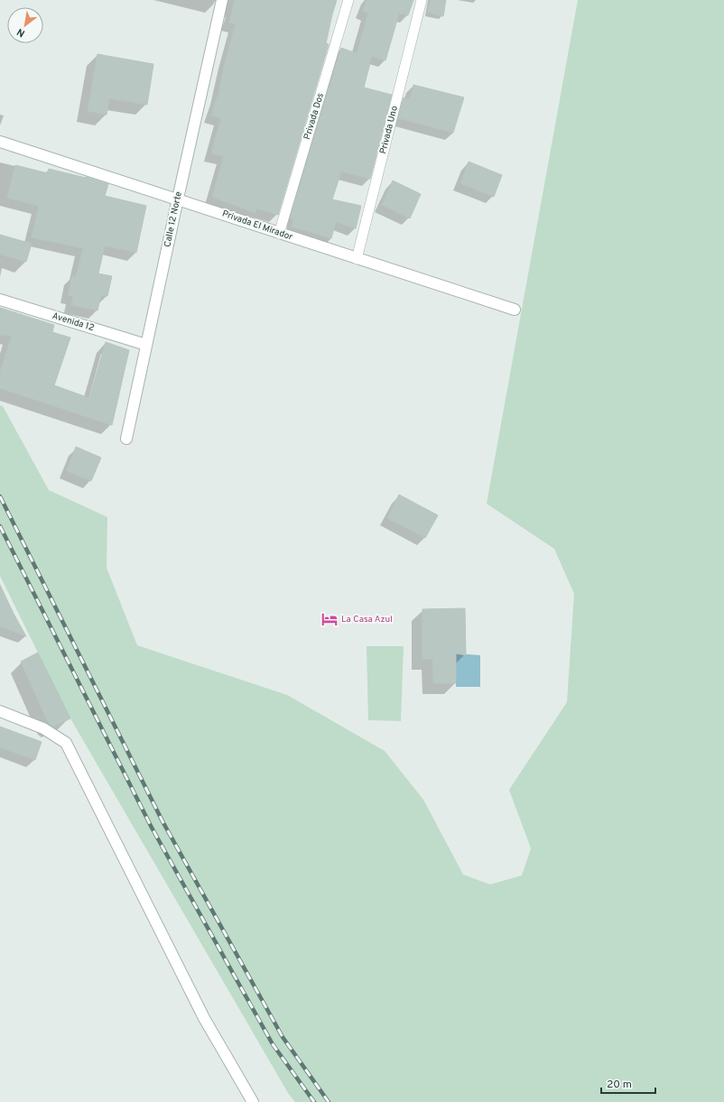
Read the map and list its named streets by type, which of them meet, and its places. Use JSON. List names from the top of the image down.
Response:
{
  "streets": {
    "street": ["Calle 12 Norte", "Privada El Mirador", "Avenida 12"],
    "lane": ["Privada Dos", "Privada Uno"]
  },
  "crossings": [
    ["Privada Dos", "Privada El Mirador"],
    ["Privada Uno", "Privada El Mirador"],
    ["Calle 12 Norte", "Privada El Mirador"],
    ["Calle 12 Norte", "Avenida 12"]
  ],
  "places": {
    "hotel": ["La Casa Azul"]
  },
  "scale_bar": "20 m",
  "north": "bottom left"
}
